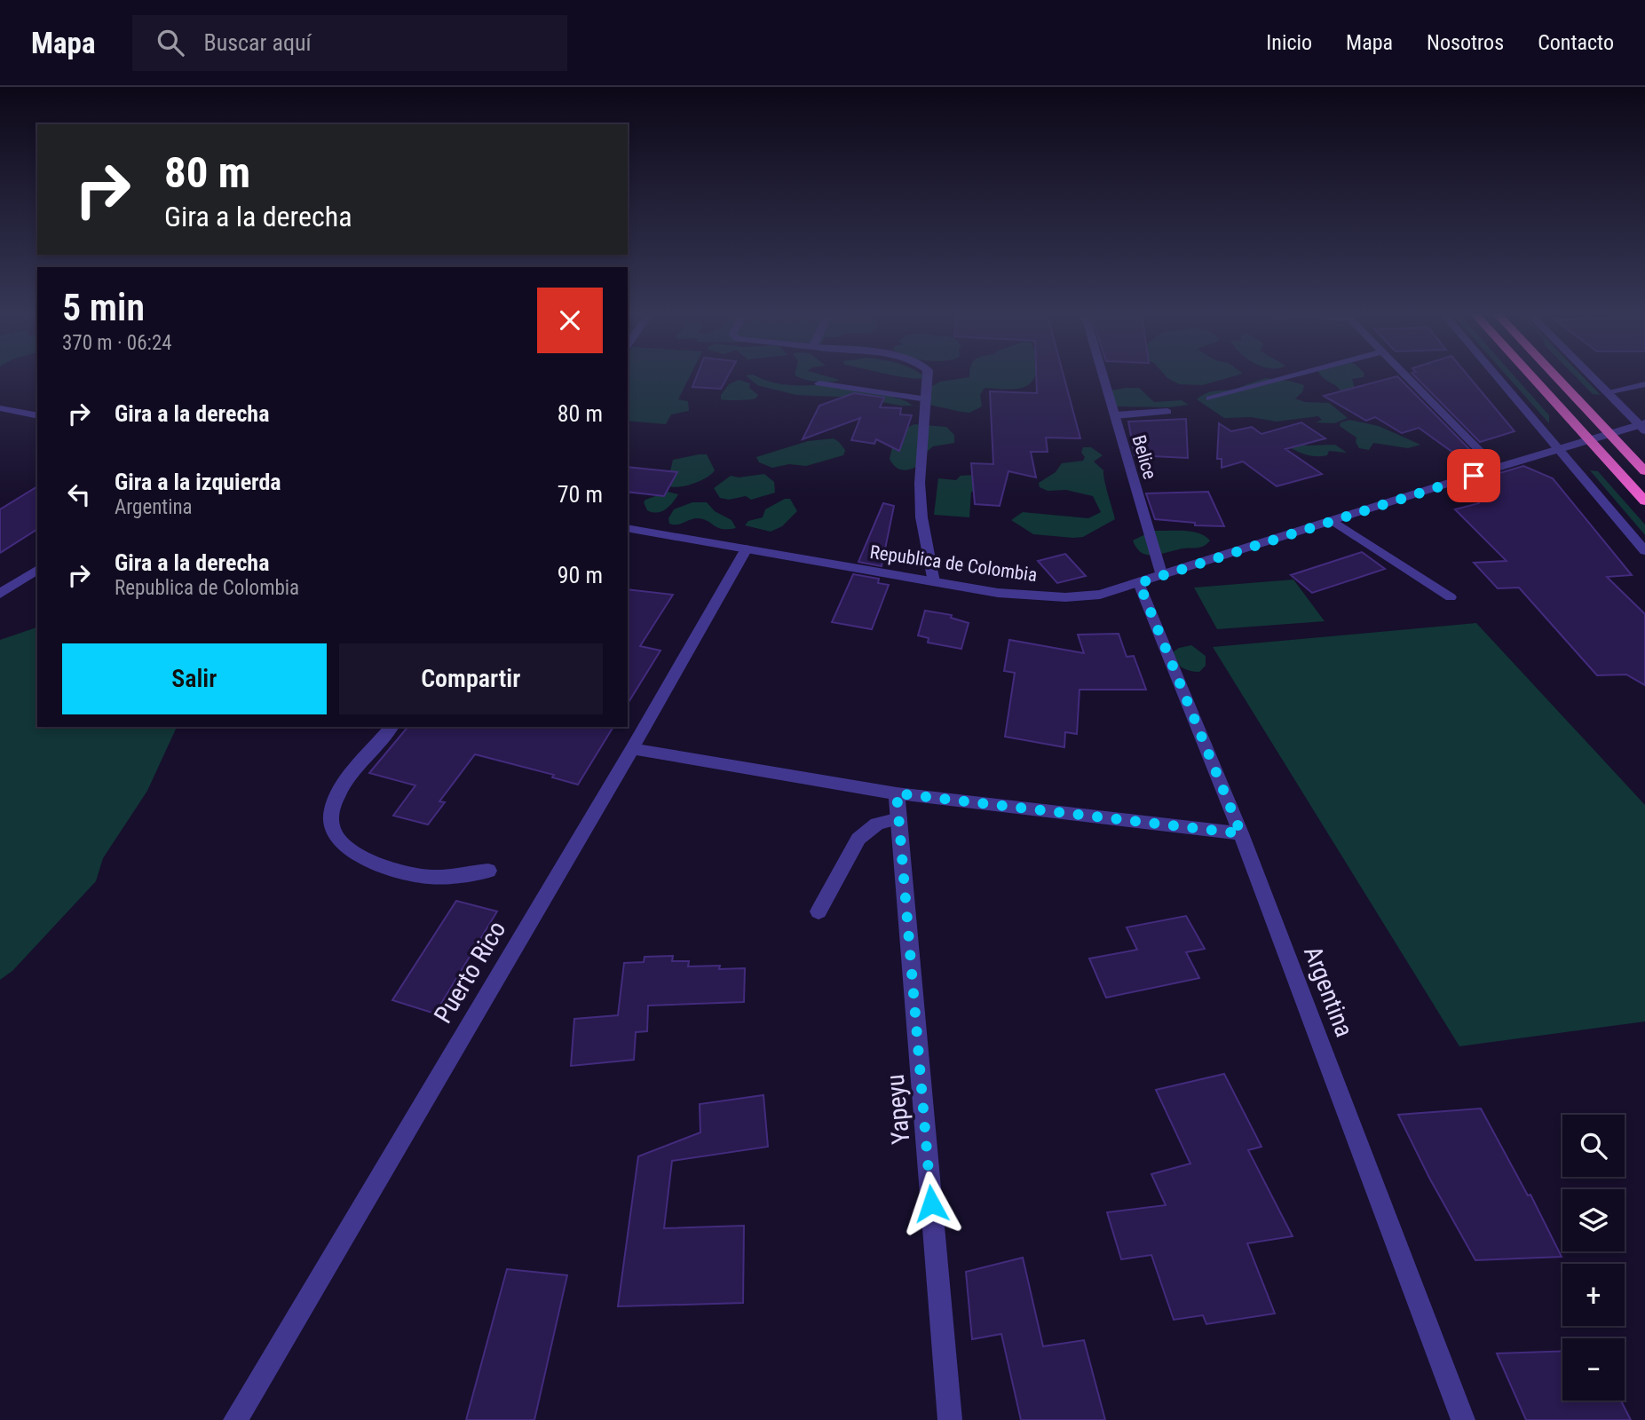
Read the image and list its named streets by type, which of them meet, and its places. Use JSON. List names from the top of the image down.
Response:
{
  "streets": {
    "street": [
      "Belice",
      "Republica de Colombia",
      "Puerto Rico",
      "Argentina",
      "Yapeyu"
    ]
  },
  "crossings": [
    ["Belice", "Republica de Colombia"],
    ["Republica de Colombia", "Puerto Rico"],
    ["Republica de Colombia", "Argentina"]
  ],
  "page": {
    "header": "Mapa",
    "search": "Buscar aquí",
    "nav": [
      "Inicio",
      "Mapa",
      "Nosotros",
      "Contacto"
    ],
    "turn": ["80 m", "Gira a la derecha"],
    "heading": ["5 min", "370 m · 06:24"],
    "list": [
      {
        "name": "Gira a la derecha",
        "value": "80 m"
      },
      {
        "name": "Gira a la izquierda",
        "note": "Argentina",
        "value": "70 m"
      },
      {
        "name": "Gira a la derecha",
        "note": "Republica de Colombia",
        "value": "90 m"
      }
    ],
    "buttons": ["Salir", "Compartir"],
    "map_buttons": ["+", "−"]
  }
}
